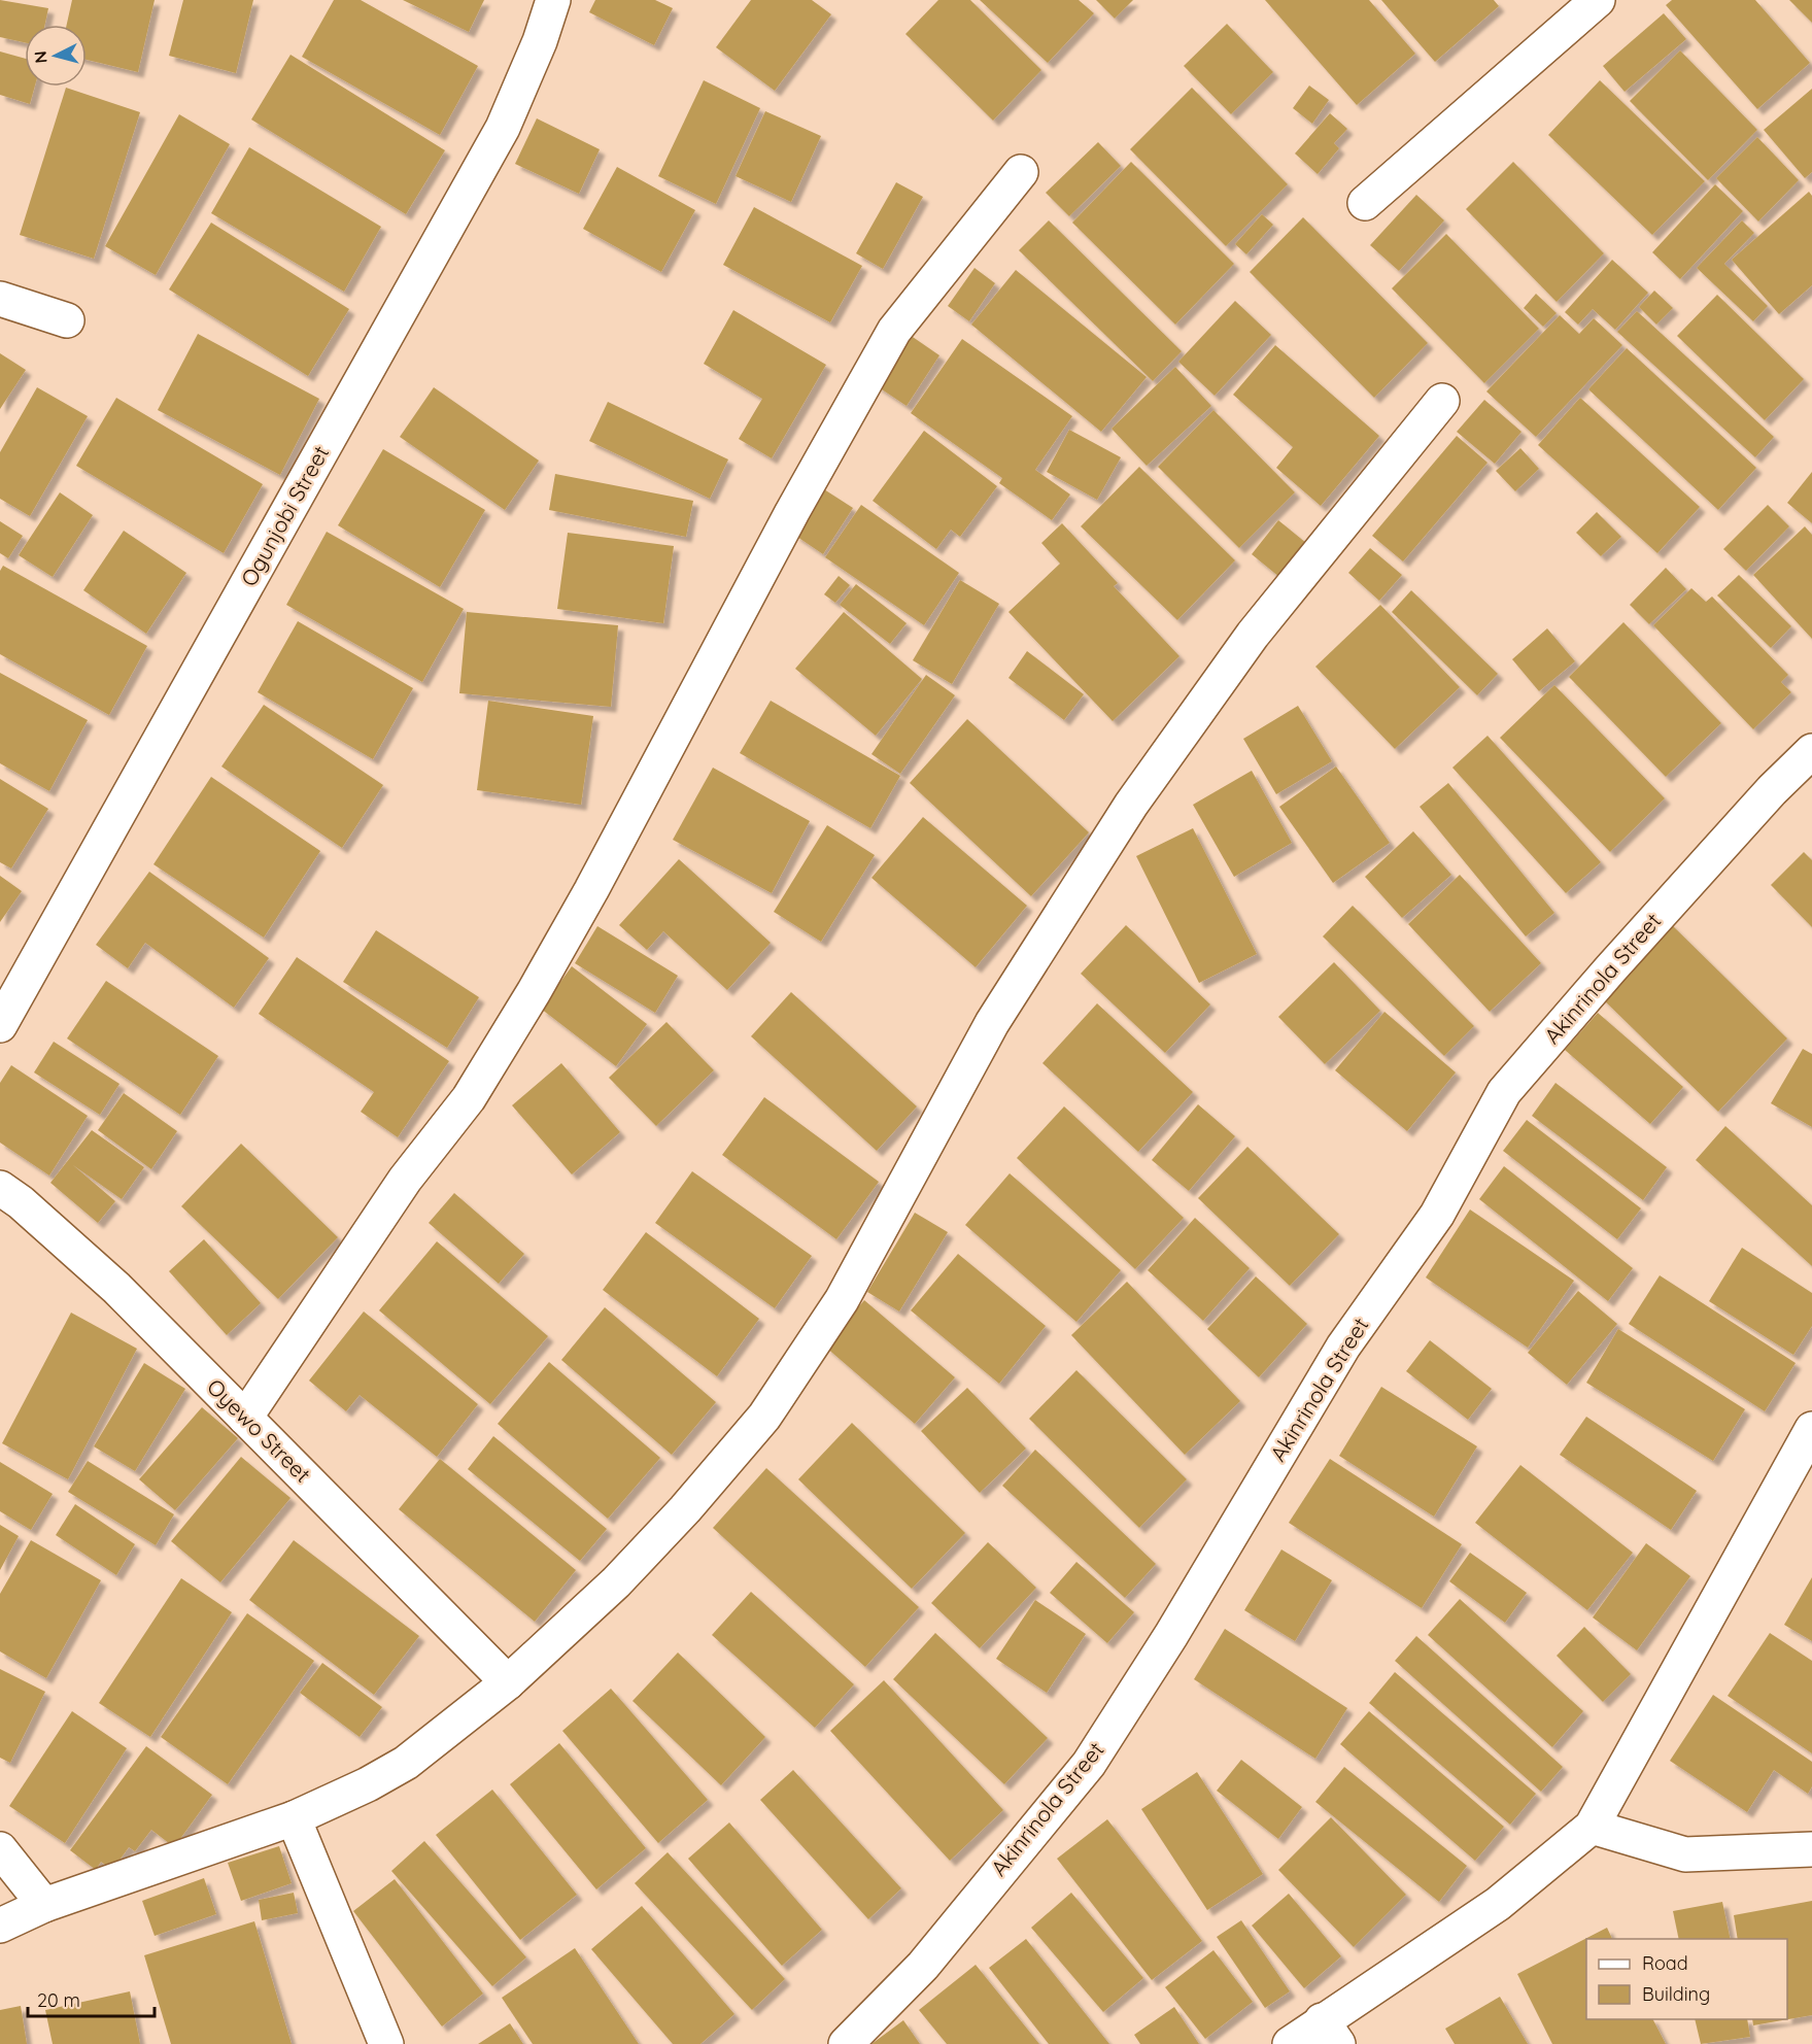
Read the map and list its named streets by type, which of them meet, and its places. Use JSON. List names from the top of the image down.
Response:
{
  "streets": {
    "street": ["Ogunjobi Street", "Akinrinola Street", "Oyewo Street"]
  },
  "legend": ["Road", "Building"],
  "scale_bar": "20 m",
  "north": "left"
}
